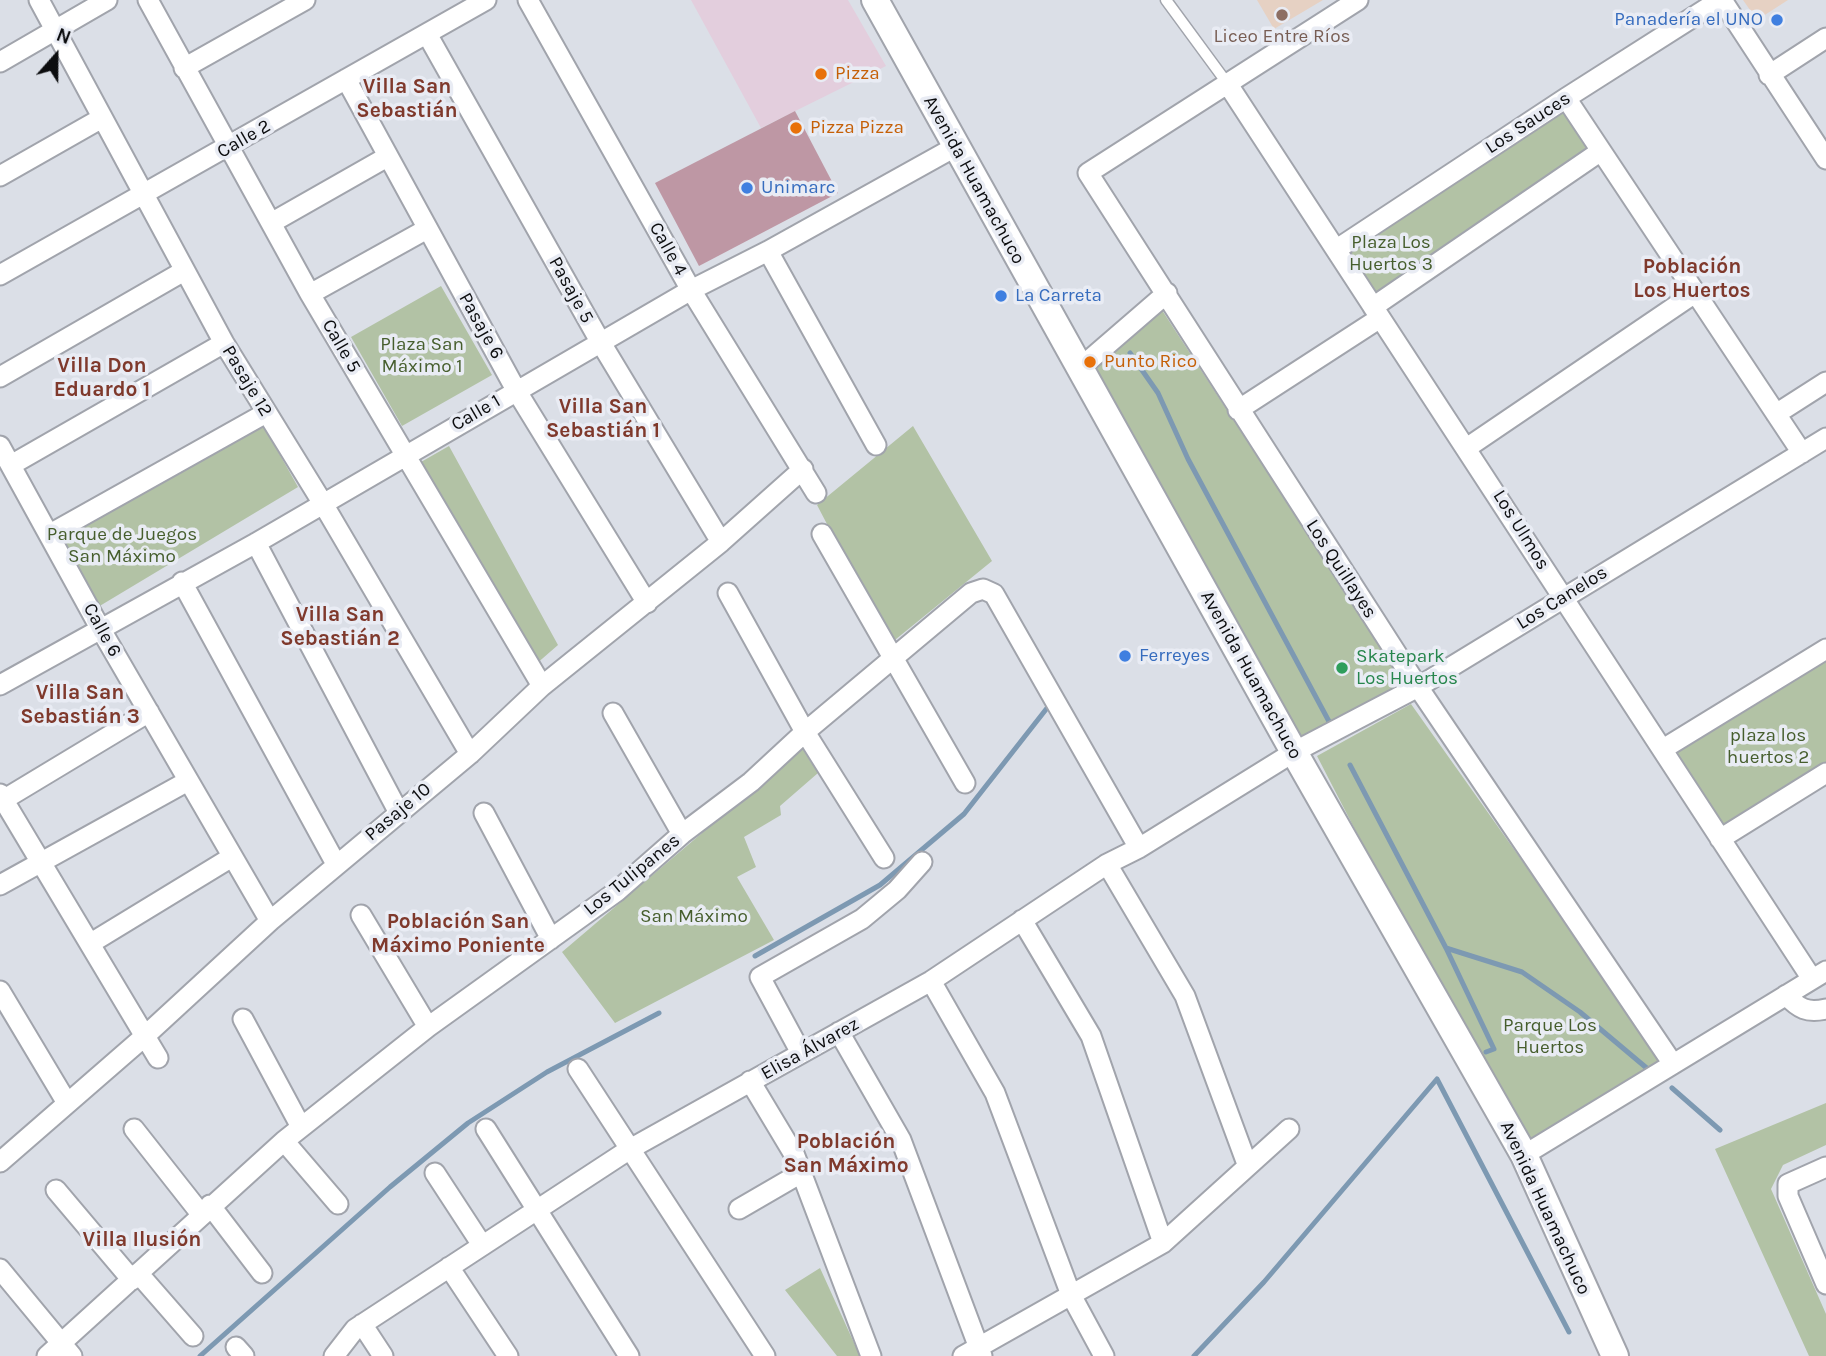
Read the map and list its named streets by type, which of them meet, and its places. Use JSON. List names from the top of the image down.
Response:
{
  "streets": {
    "main road": ["Avenida Huamachuco"],
    "street": [
      "Los Sauces",
      "Calle 2",
      "Calle 4",
      "Pasaje 5",
      "Pasaje 6",
      "Calle 5",
      "Pasaje 12",
      "Calle 1",
      "Los Ulmos",
      "Los Quillayes",
      "Los Canelos",
      "Calle 6",
      "Pasaje 10",
      "Los Tulipanes",
      "Elisa Álvarez"
    ]
  },
  "crossings": [
    ["Los Sauces", "Los Ulmos"],
    ["Calle 2", "Pasaje 5"],
    ["Calle 2", "Pasaje 6"],
    ["Calle 2", "Calle 5"],
    ["Calle 2", "Pasaje 12"],
    ["Avenida Huamachuco", "Calle 1"],
    ["Avenida Huamachuco", "Los Canelos"],
    ["Avenida Huamachuco", "Elisa Álvarez"],
    ["Calle 4", "Calle 1"],
    ["Calle 4", "Pasaje 10"],
    ["Pasaje 5", "Calle 1"],
    ["Pasaje 5", "Pasaje 10"],
    ["Pasaje 6", "Calle 1"],
    ["Pasaje 6", "Pasaje 10"],
    ["Calle 5", "Calle 1"],
    ["Calle 5", "Pasaje 10"],
    ["Pasaje 12", "Calle 1"],
    ["Pasaje 12", "Pasaje 10"],
    ["Calle 1", "Calle 6"],
    ["Los Ulmos", "Los Quillayes"],
    ["Los Ulmos", "Los Canelos"],
    ["Los Quillayes", "Los Canelos"],
    ["Los Canelos", "Elisa Álvarez"],
    ["Calle 6", "Pasaje 10"],
    ["Los Tulipanes", "Elisa Álvarez"]
  ],
  "districts": [
    "Villa San Sebastián",
    "Población Los Huertos",
    "Villa Don Eduardo 1",
    "Villa San Sebastián 1",
    "Villa San Sebastián 2",
    "Villa San Sebastián 3",
    "Población San Máximo Poniente",
    "Población San Máximo",
    "Villa Ilusión"
  ],
  "parks": [
    "Plaza Los Huertos 3",
    "Plaza San Máximo 1",
    "Parque de Juegos San Máximo",
    "plaza los huertos 2",
    "San Máximo",
    "Parque Los Huertos"
  ],
  "places": [
    "Liceo Entre Ríos",
    "Panadería el UNO",
    "Pizza",
    "Pizza Pizza",
    "Unimarc",
    "La Carreta",
    "Punto Rico",
    "Ferreyes",
    "Skatepark Los Huertos"
  ],
  "north": "top"
}
